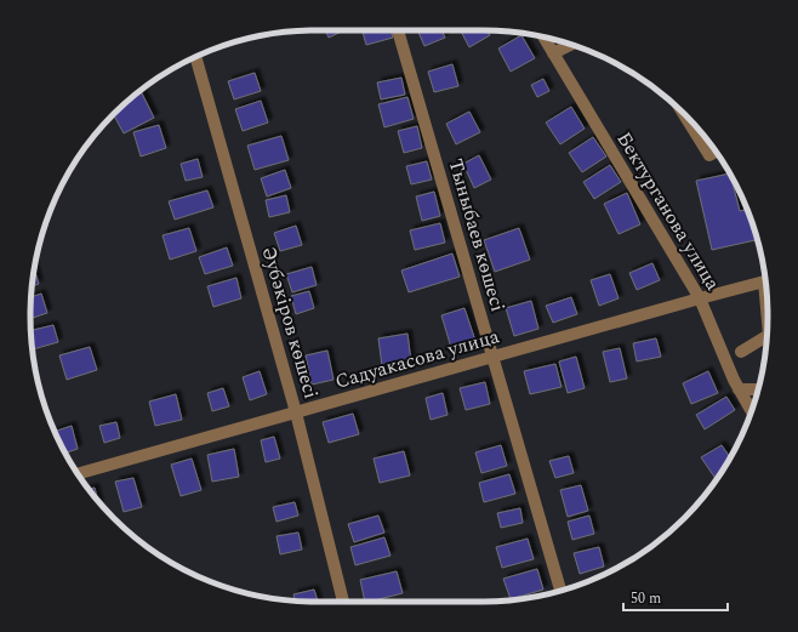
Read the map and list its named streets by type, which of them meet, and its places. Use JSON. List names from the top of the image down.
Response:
{
  "streets": {
    "street": [
      "Бектурганова улица",
      "Тыныбаев көшесі",
      "Әубәкіров көшесі",
      "Садуакасова улица"
    ]
  },
  "crossings": [
    ["Бектурганова улица", "Садуакасова улица"],
    ["Тыныбаев көшесі", "Садуакасова улица"],
    ["Әубәкіров көшесі", "Садуакасова улица"]
  ],
  "scale_bar": "50 m"
}
